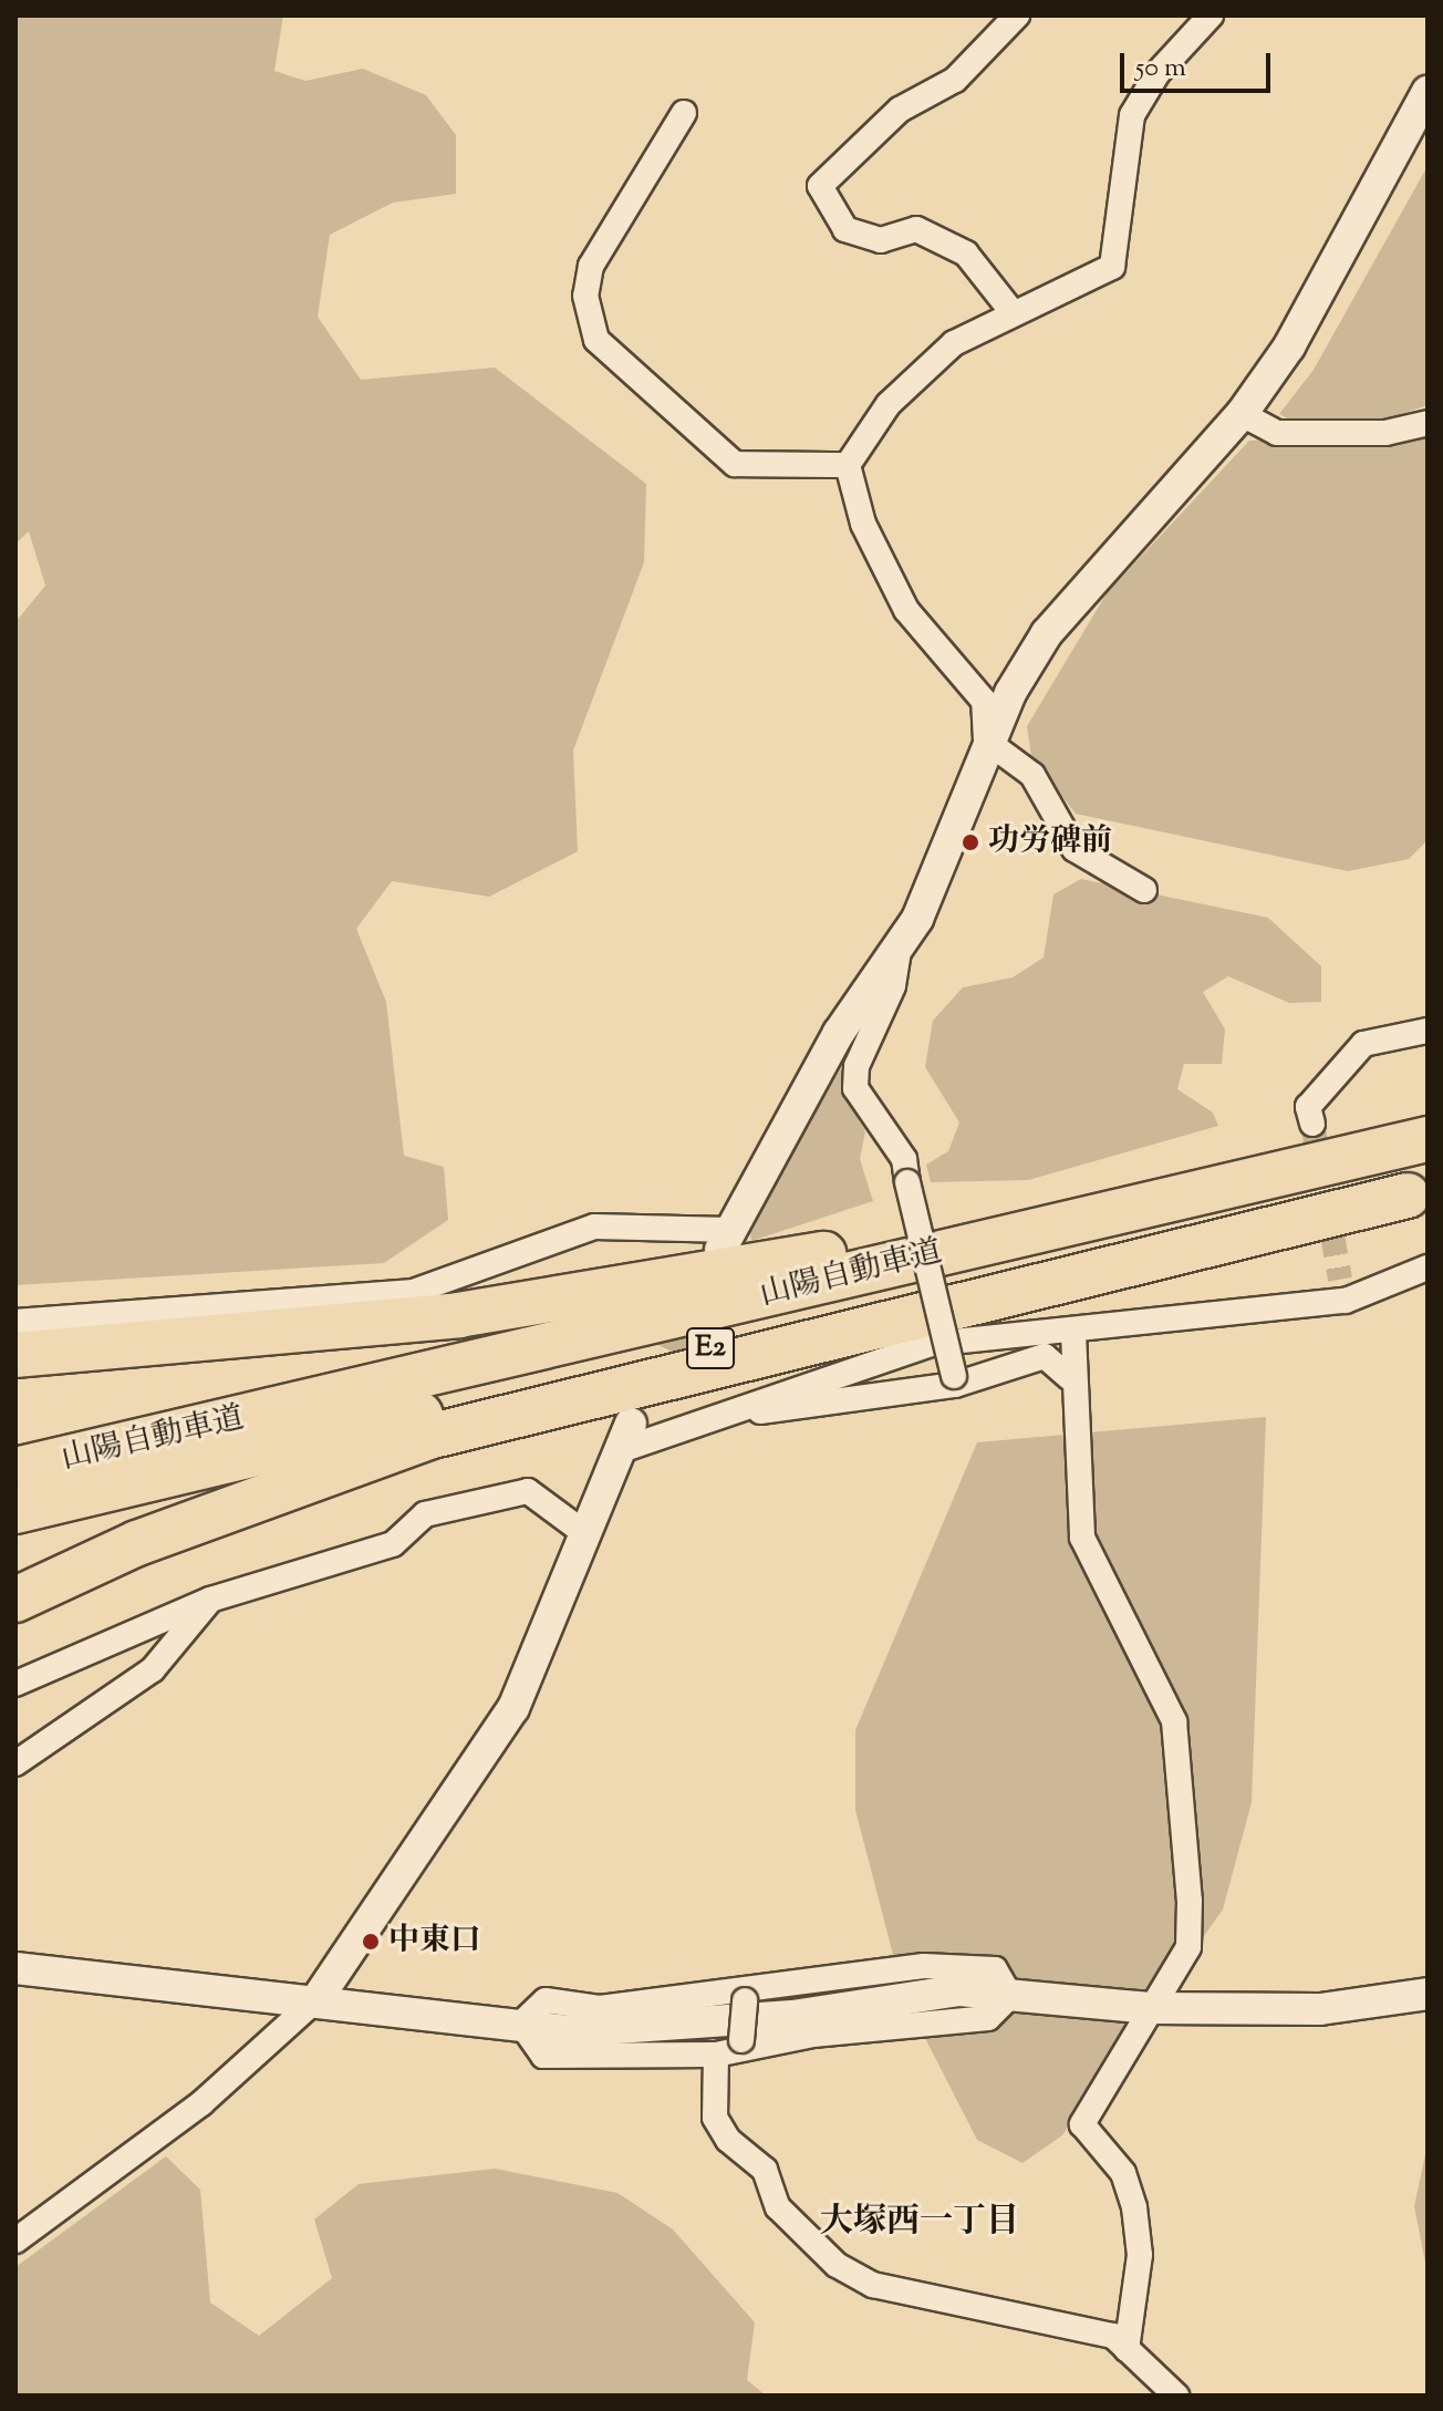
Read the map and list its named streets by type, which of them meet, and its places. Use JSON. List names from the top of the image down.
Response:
{
  "streets": {
    "highway": ["山陽自動車道", "E2"]
  },
  "districts": ["大塚西一丁目"],
  "places": ["功労碑前", "中東口"],
  "scale_bar": "50 m"
}
